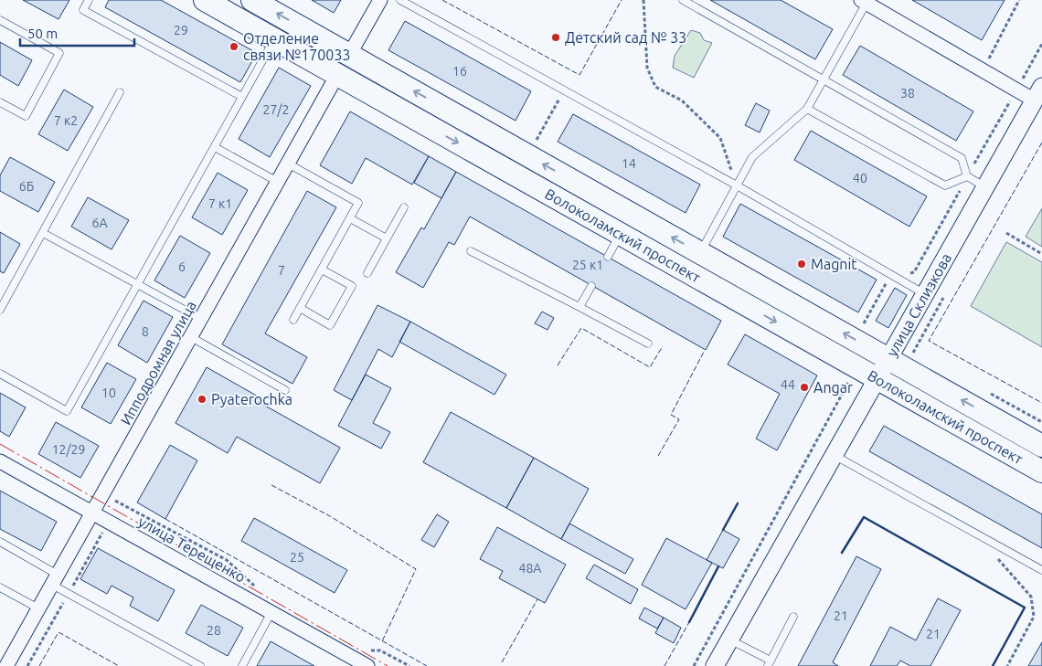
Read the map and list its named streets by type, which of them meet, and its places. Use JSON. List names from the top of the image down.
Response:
{
  "streets": {
    "main road": ["Волоколамский проспект"],
    "street": ["улица Склизкова", "Ипподромная улица", "улица Терещенко"]
  },
  "crossings": [
    ["Волоколамский проспект", "улица Склизкова"],
    ["Волоколамский проспект", "Ипподромная улица"],
    ["Ипподромная улица", "улица Терещенко"]
  ],
  "places": [
    "Детский сад № 33",
    "Отделение связи №170033",
    "Magnit",
    "Angar",
    "Pyaterochka"
  ],
  "house_numbers": [
    "29",
    "16",
    "38",
    "27/2",
    "7 к2",
    "14",
    "40",
    "6Б",
    "7 к1",
    "6А",
    "25 к1",
    "6",
    "7",
    "8",
    "44",
    "10",
    "12/29",
    "25",
    "48А",
    "21",
    "28",
    "21"
  ],
  "scale_bar": "50 m"
}
